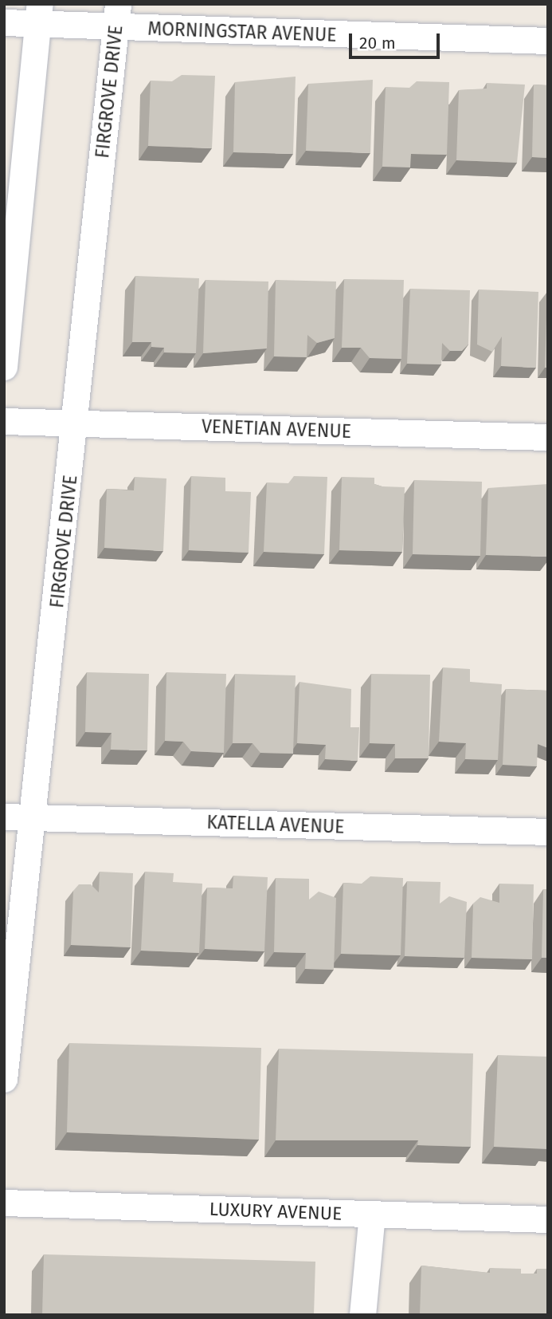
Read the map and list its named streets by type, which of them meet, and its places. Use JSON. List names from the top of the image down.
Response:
{
  "streets": {
    "street": [
      "MORNINGSTAR AVENUE",
      "FIRGROVE DRIVE",
      "VENETIAN AVENUE",
      "KATELLA AVENUE",
      "LUXURY AVENUE"
    ]
  },
  "crossings": [
    ["MORNINGSTAR AVENUE", "FIRGROVE DRIVE"],
    ["FIRGROVE DRIVE", "VENETIAN AVENUE"],
    ["FIRGROVE DRIVE", "KATELLA AVENUE"]
  ],
  "scale_bar": "20 m"
}
